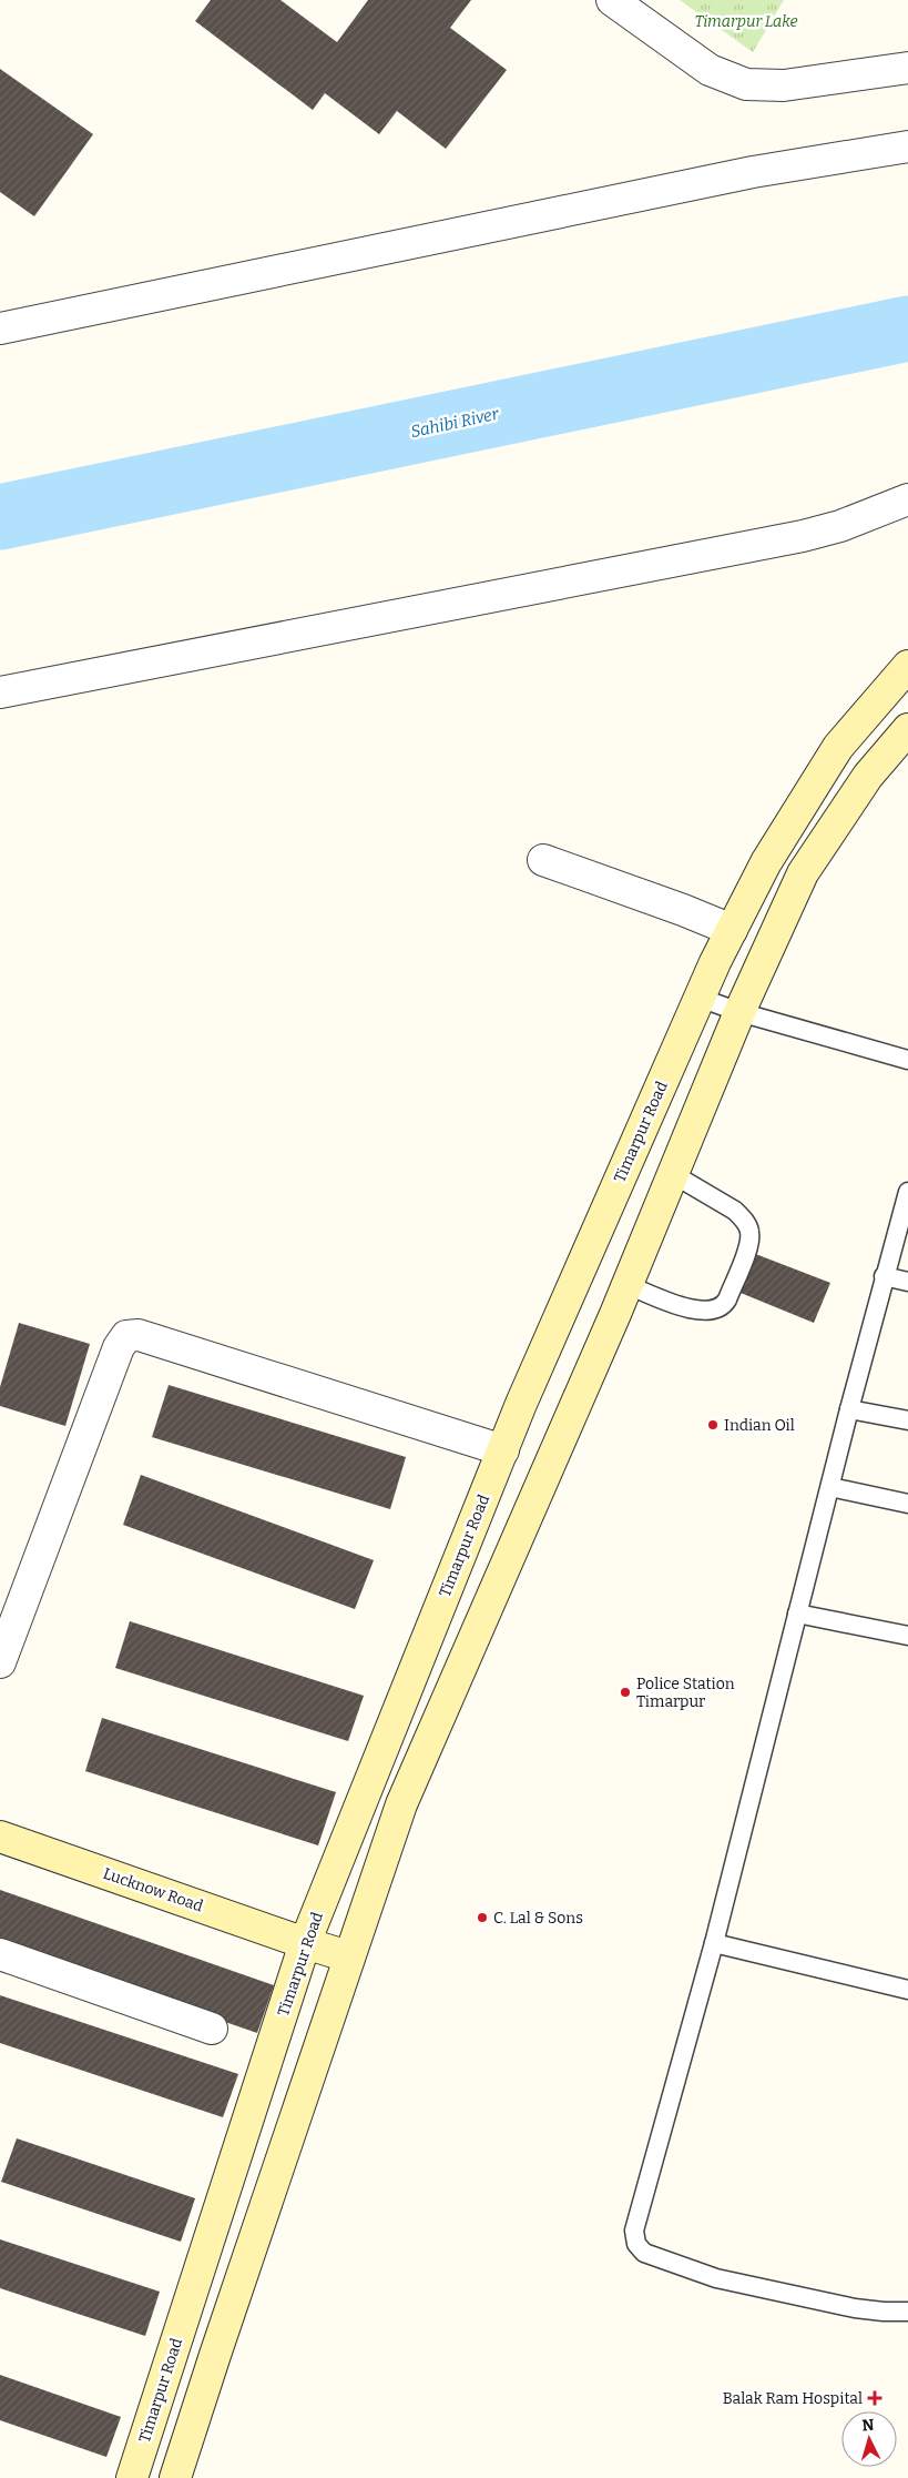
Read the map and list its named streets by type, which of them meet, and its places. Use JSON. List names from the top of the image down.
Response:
{
  "streets": {
    "street": ["Timarpur Road", "Lucknow Road"]
  },
  "crossings": [
    ["Timarpur Road", "Lucknow Road"]
  ],
  "water": ["Sahibi River"],
  "parks": ["Timarpur Lake"],
  "places": {
    "other": ["Indian Oil", "Police Station Timarpur", "C. Lal & Sons"],
    "health": ["Balak Ram Hospital"]
  },
  "north": "top"
}
